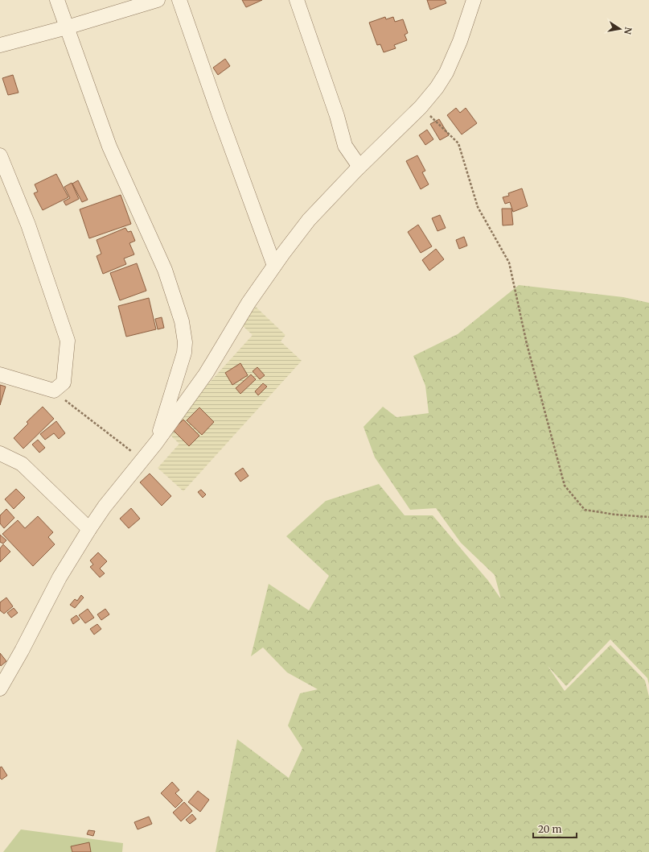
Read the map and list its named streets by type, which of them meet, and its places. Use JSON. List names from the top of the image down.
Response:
{
  "scale_bar": "20 m",
  "north": "right"
}
